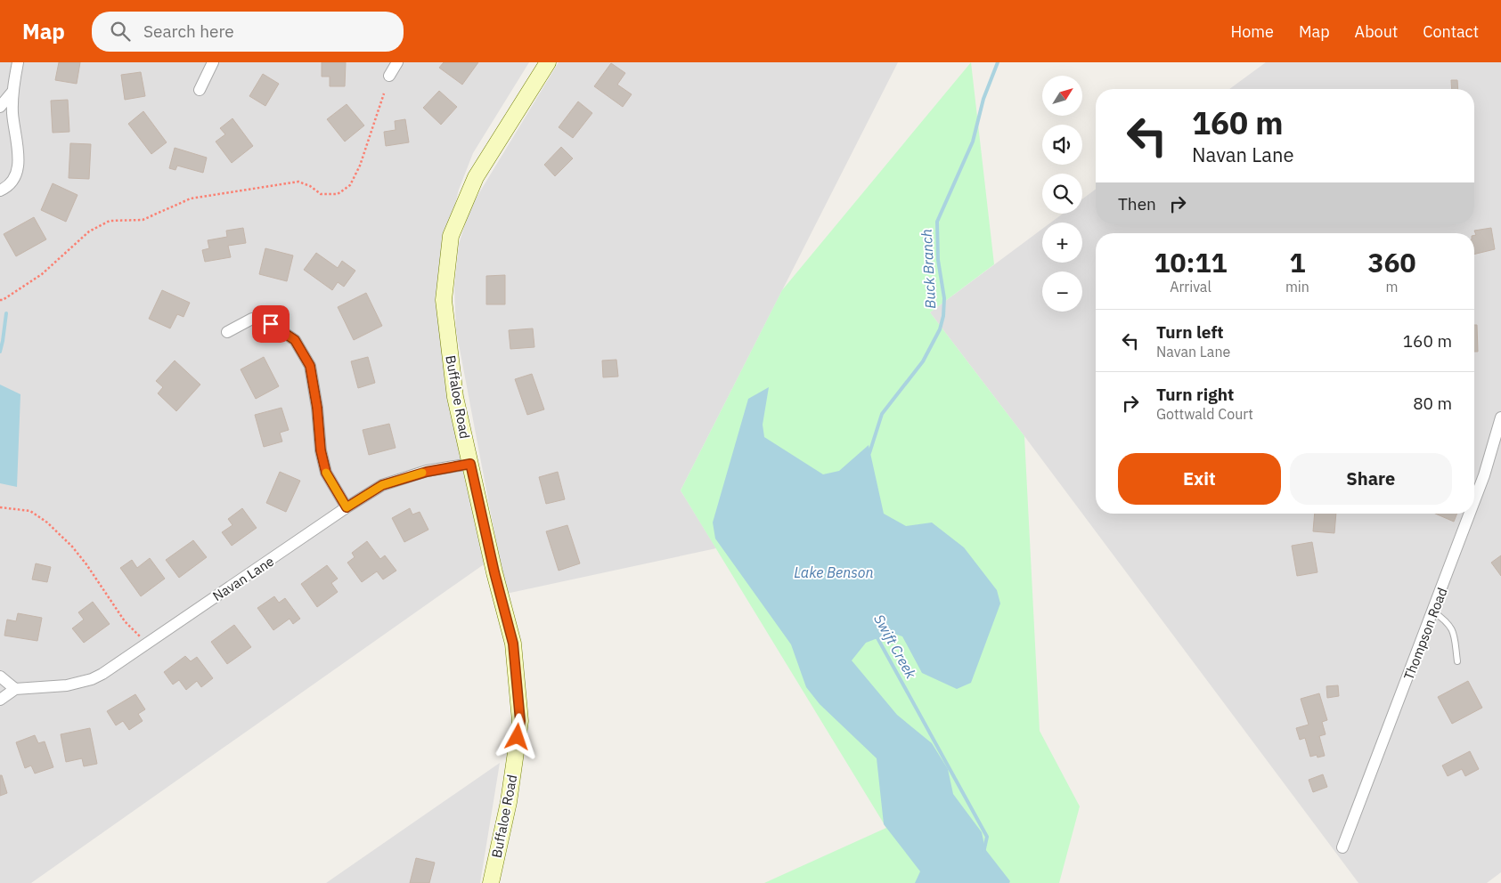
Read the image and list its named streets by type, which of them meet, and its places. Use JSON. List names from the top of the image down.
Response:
{
  "streets": {
    "street": ["Buffaloe Road", "Navan Lane", "Thompson Road"]
  },
  "crossings": [
    ["Buffaloe Road", "Navan Lane"]
  ],
  "water": ["Buck Branch", "Lake Benson", "Swift Creek"],
  "north": "top right",
  "page": {
    "header": "Map",
    "search": "Search here",
    "nav": [
      "Home",
      "Map",
      "About",
      "Contact"
    ],
    "map_buttons": ["+", "−"],
    "turn": ["160 m", "Navan Lane"],
    "then": "Then",
    "eta": [
      "10:11",
      "Arrival",
      "1",
      "min",
      "360",
      "m"
    ],
    "list": [
      {
        "name": "Turn left",
        "note": "Navan Lane",
        "value": "160 m"
      },
      {
        "name": "Turn right",
        "note": "Gottwald Court",
        "value": "80 m"
      }
    ],
    "buttons": ["Exit", "Share"]
  }
}
